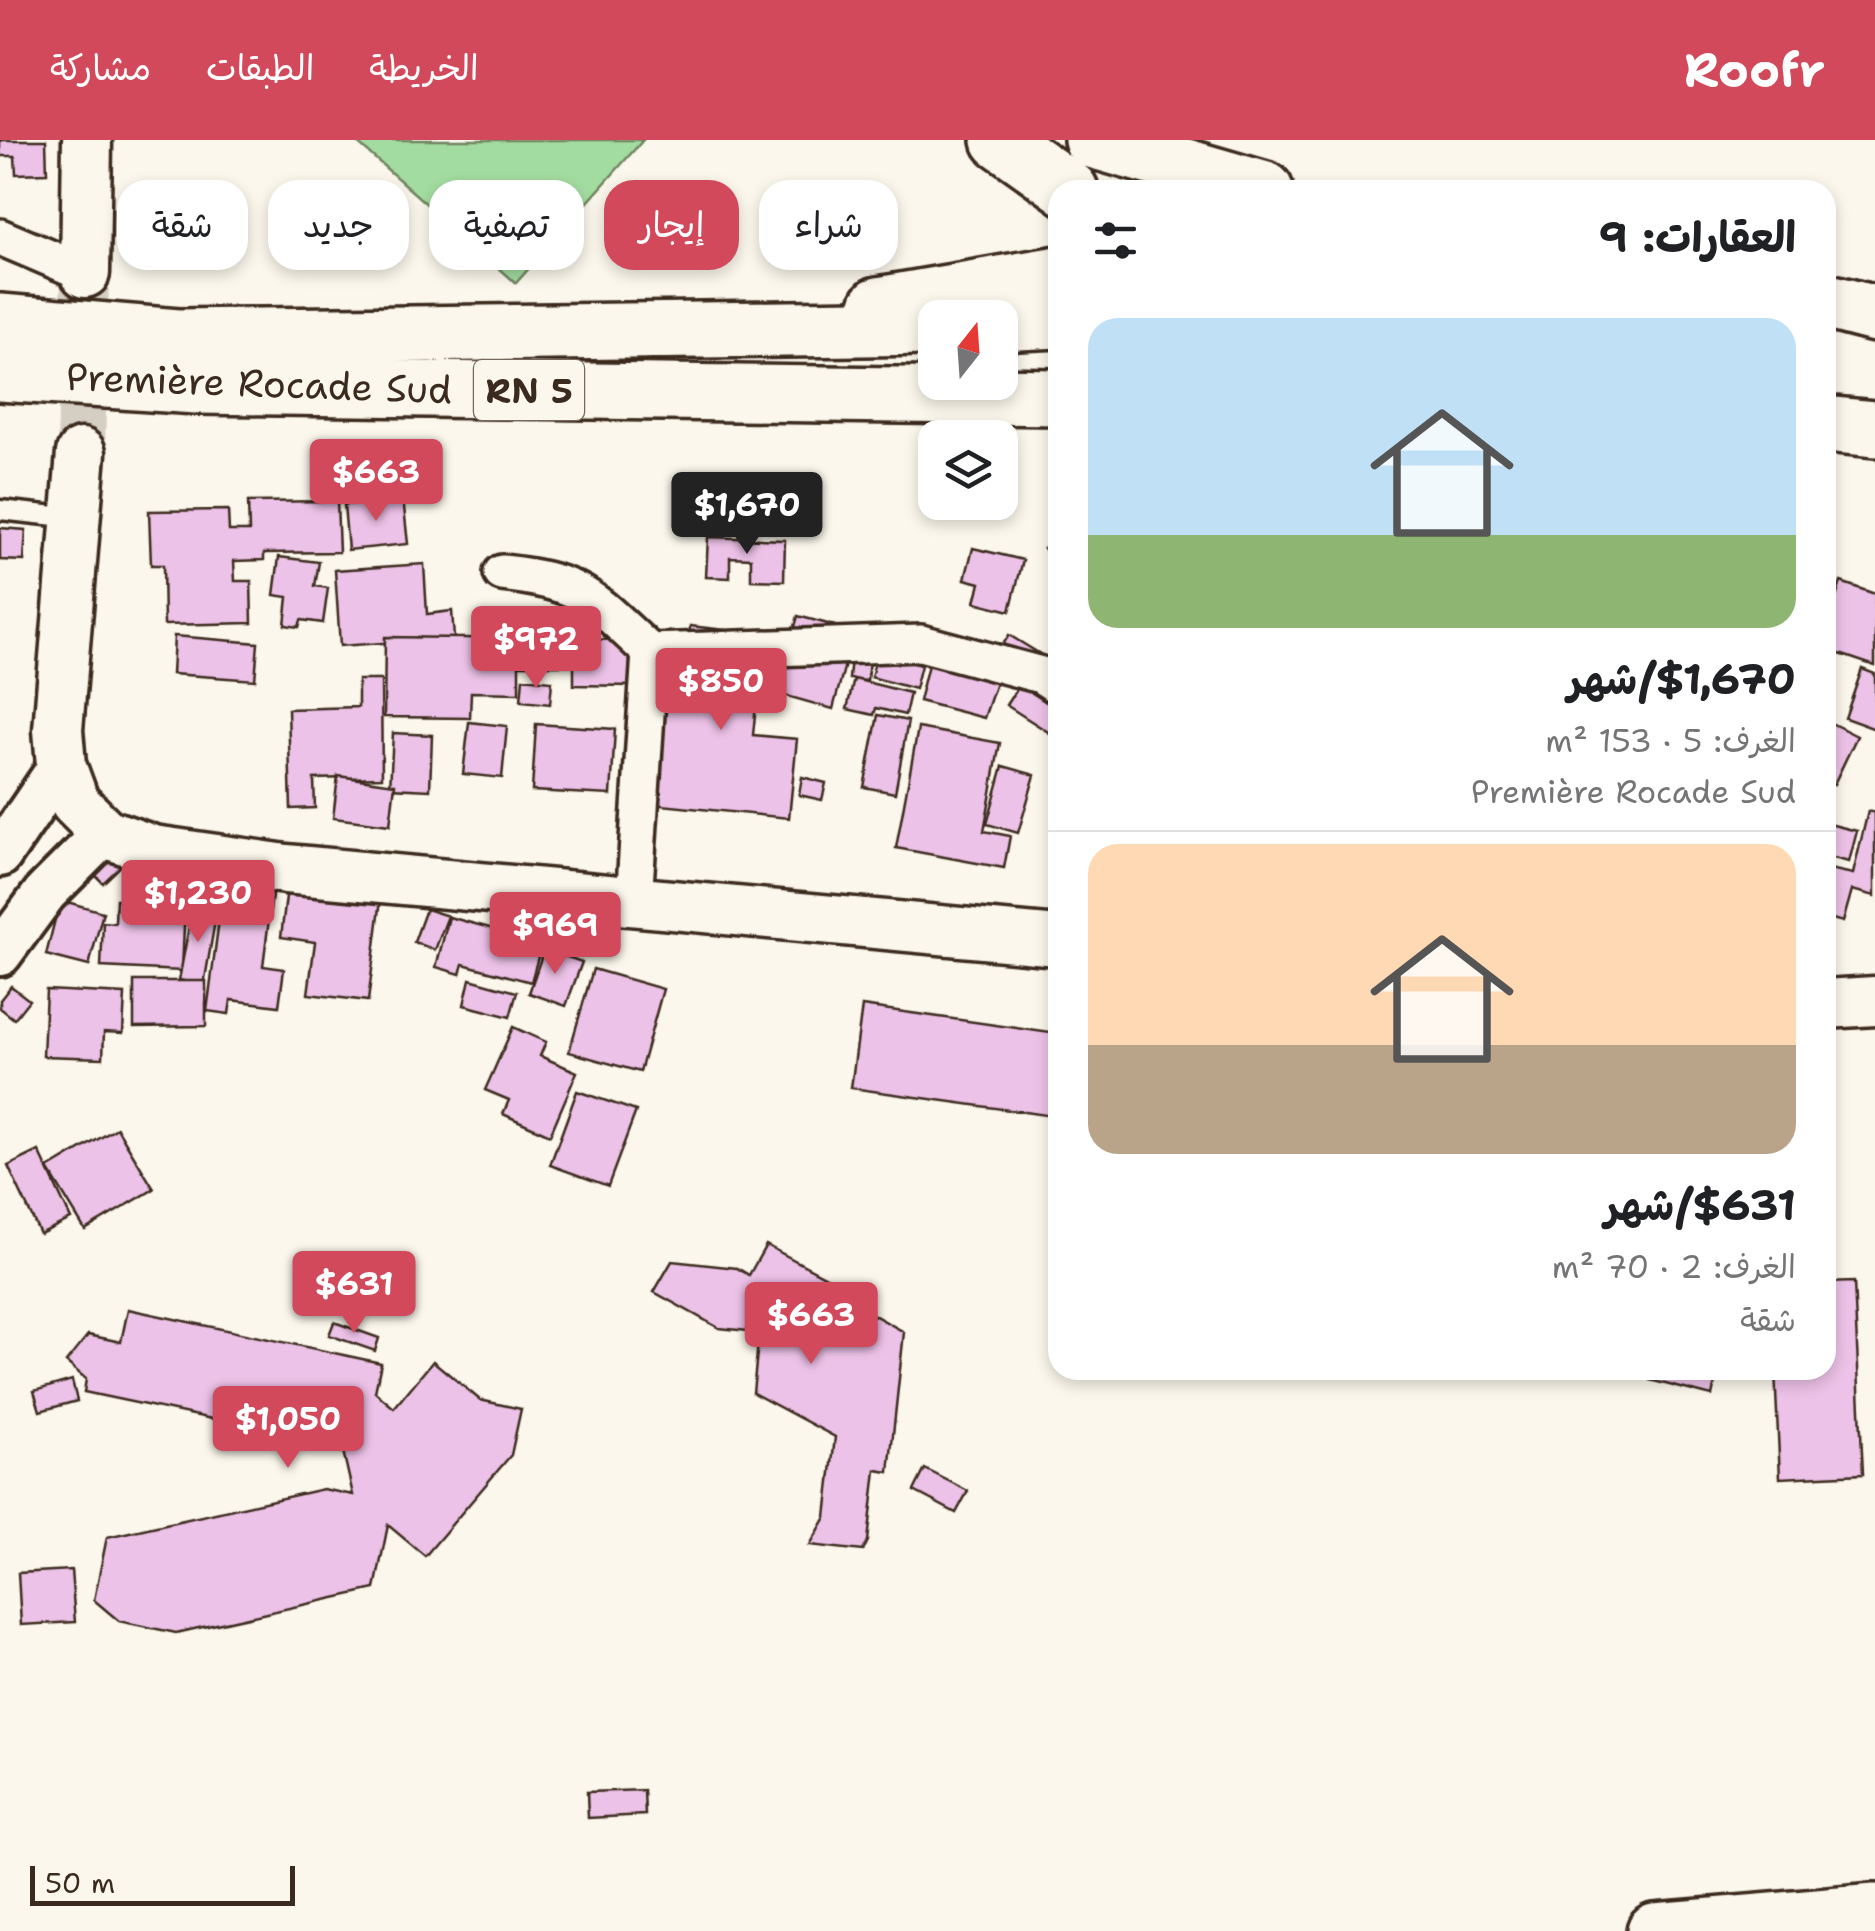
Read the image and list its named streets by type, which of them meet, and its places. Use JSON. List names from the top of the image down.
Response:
{
  "streets": {
    "highway": ["Première Rocade Sud", "RN 5"]
  },
  "scale_bar": "50 m",
  "north": "top",
  "page": {
    "header": "Roofr",
    "nav": ["الخريطة", "الطبقات", "مشاركة"],
    "chip": [
      "شراء",
      "إيجار",
      "تصفية",
      "جديد",
      "شقة"
    ],
    "heading": "العقارات: 9",
    "list": [
      {
        "name": "$1,670/شهر",
        "note": "الغرف: 5 · 153 m² · Première Rocade Sud"
      },
      {
        "name": "$631/شهر",
        "note": "الغرف: 2 · 70 m² · شقة"
      }
    ],
    "price": [
      "$663",
      "$1,670",
      "$972",
      "$850",
      "$1,230",
      "$969",
      "$631",
      "$663",
      "$1,050"
    ],
    "scale": "50 m"
  }
}
